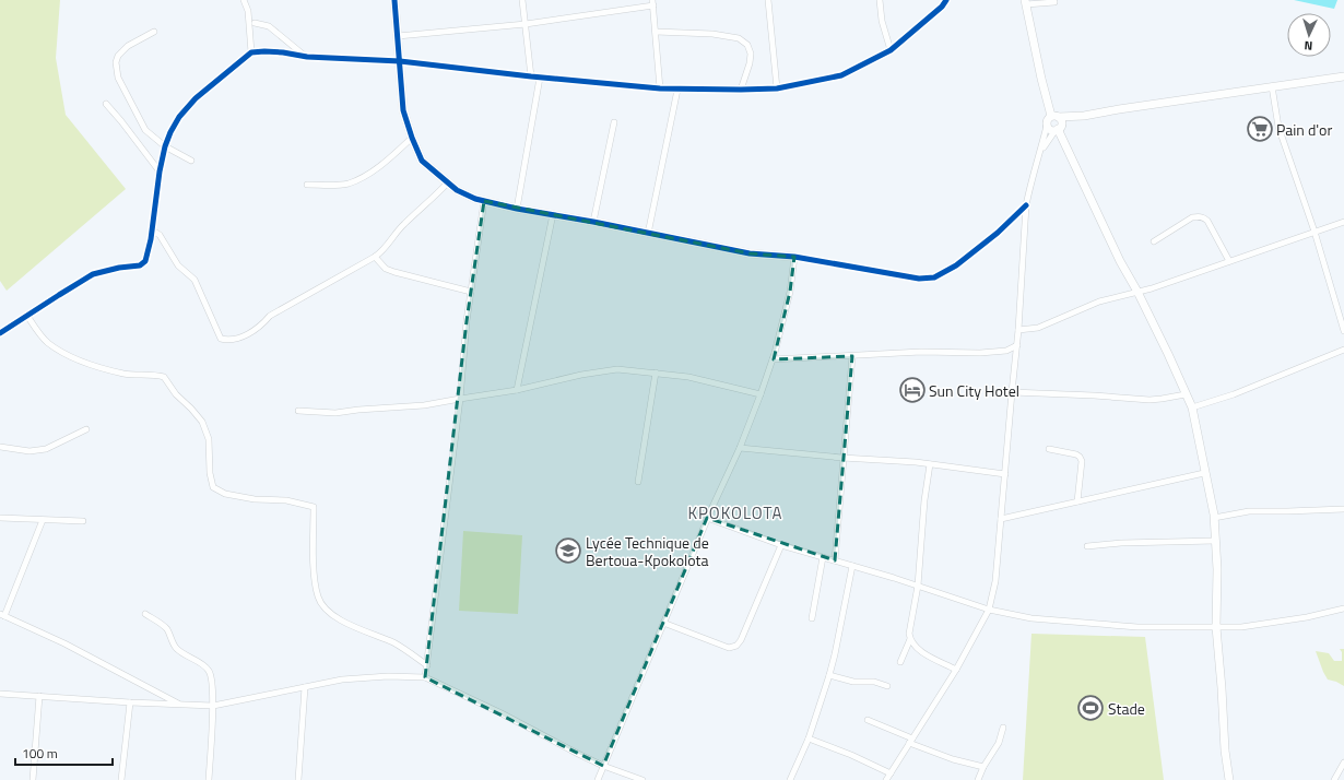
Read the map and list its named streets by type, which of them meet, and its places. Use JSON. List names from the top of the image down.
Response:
{
  "districts": ["KPOKOLOTA"],
  "places": {
    "supermarket": ["Pain d'or"],
    "hotel": ["Sun City Hotel"],
    "school or university": ["Lycée Technique de Bertoua-Kpokolota"],
    "sports": ["Stade"]
  },
  "scale_bar": "100 m",
  "north": "bottom"
}
